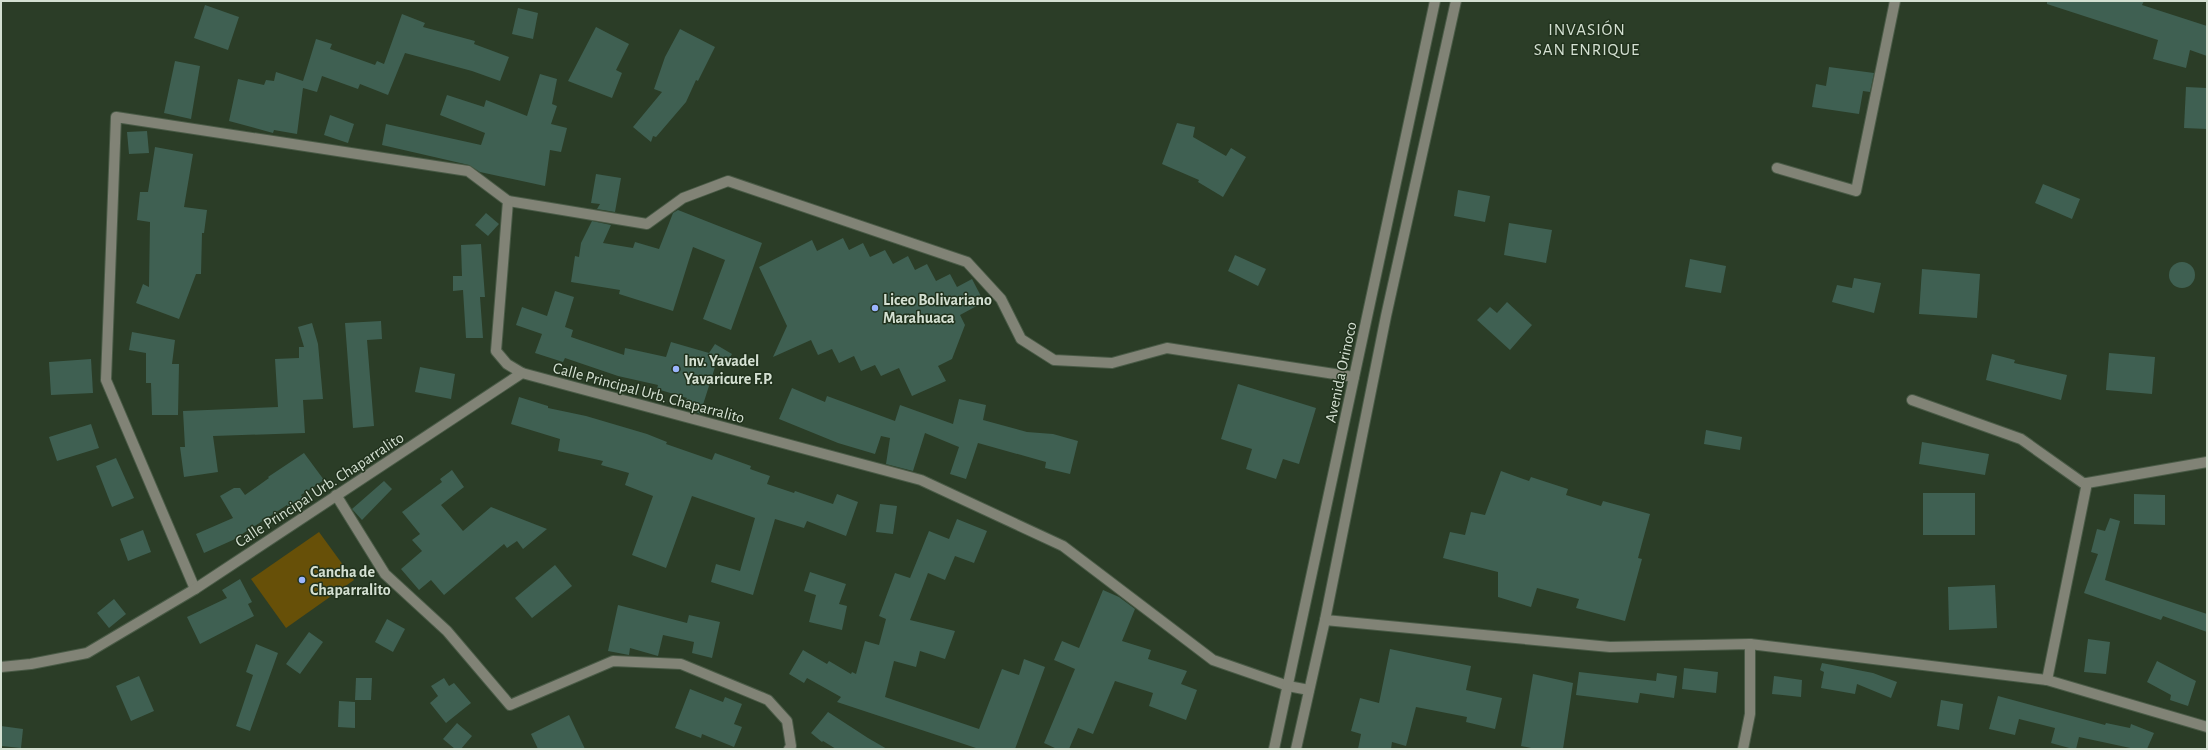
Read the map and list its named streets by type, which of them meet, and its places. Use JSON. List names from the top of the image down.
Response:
{
  "streets": {
    "street": ["Avenida Orinoco", "Calle Principal Urb. Chaparralito"]
  },
  "crossings": [
    ["Avenida Orinoco", "Calle Principal Urb. Chaparralito"]
  ],
  "districts": ["INVASIÓN SAN ENRIQUE"],
  "places": ["Liceo Bolivariano Marahuaca", "Inv. Yavadel Yavaricure F.P.", "Cancha de Chaparralito"]
}
